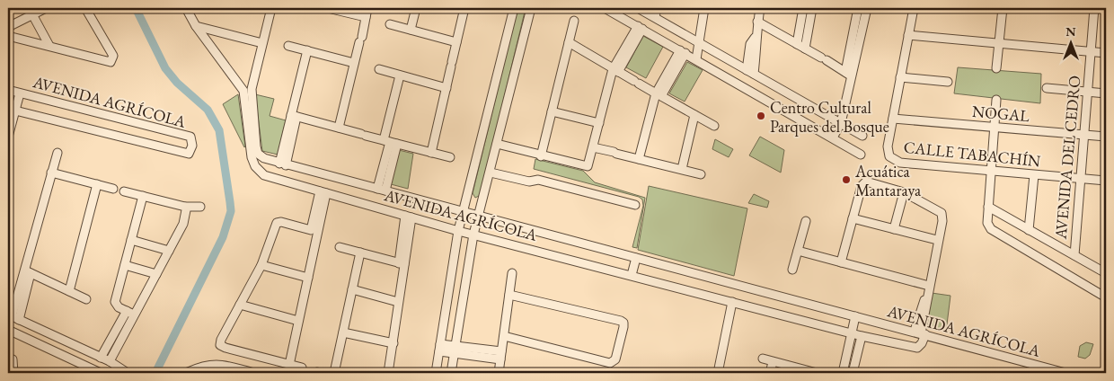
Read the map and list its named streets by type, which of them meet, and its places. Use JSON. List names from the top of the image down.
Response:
{
  "streets": {
    "street": [
      "AVENIDA AGRÍCOLA",
      "NOGAL",
      "CALLE TABACHÍN",
      "AVENIDA DEL CEDRO"
    ]
  },
  "crossings": [
    ["NOGAL", "CALLE TABACHÍN"],
    ["NOGAL", "AVENIDA DEL CEDRO"],
    ["CALLE TABACHÍN", "AVENIDA DEL CEDRO"]
  ],
  "places": ["Centro Cultural Parques del Bosque", "Acuática Mantaraya"],
  "north": "top"
}
